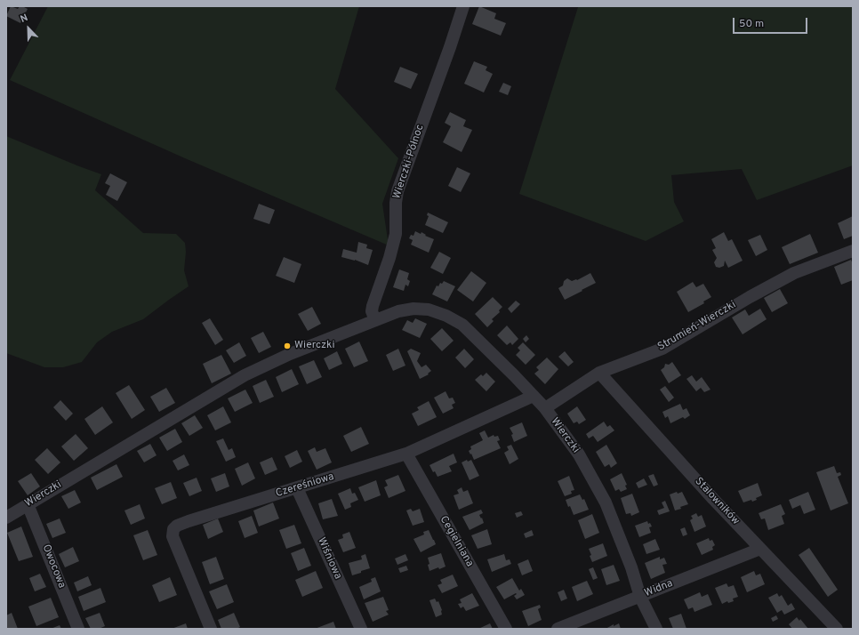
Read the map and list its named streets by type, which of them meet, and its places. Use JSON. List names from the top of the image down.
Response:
{
  "streets": {
    "street": [
      "Wierczki-Północ",
      "Strumień-Wierczki",
      "Wierczki",
      "Czereśniowa",
      "Stalowników",
      "Cegielniana",
      "Wiśniowa",
      "Owocowa",
      "Widna"
    ]
  },
  "crossings": [
    ["Wierczki-Północ", "Wierczki"],
    ["Strumień-Wierczki", "Wierczki"],
    ["Strumień-Wierczki", "Stalowników"],
    ["Wierczki", "Czereśniowa"],
    ["Wierczki", "Owocowa"],
    ["Wierczki", "Widna"],
    ["Czereśniowa", "Cegielniana"],
    ["Czereśniowa", "Wiśniowa"],
    ["Stalowników", "Widna"]
  ],
  "places": ["Wierczki"],
  "scale_bar": "50 m",
  "north": "top left"
}
